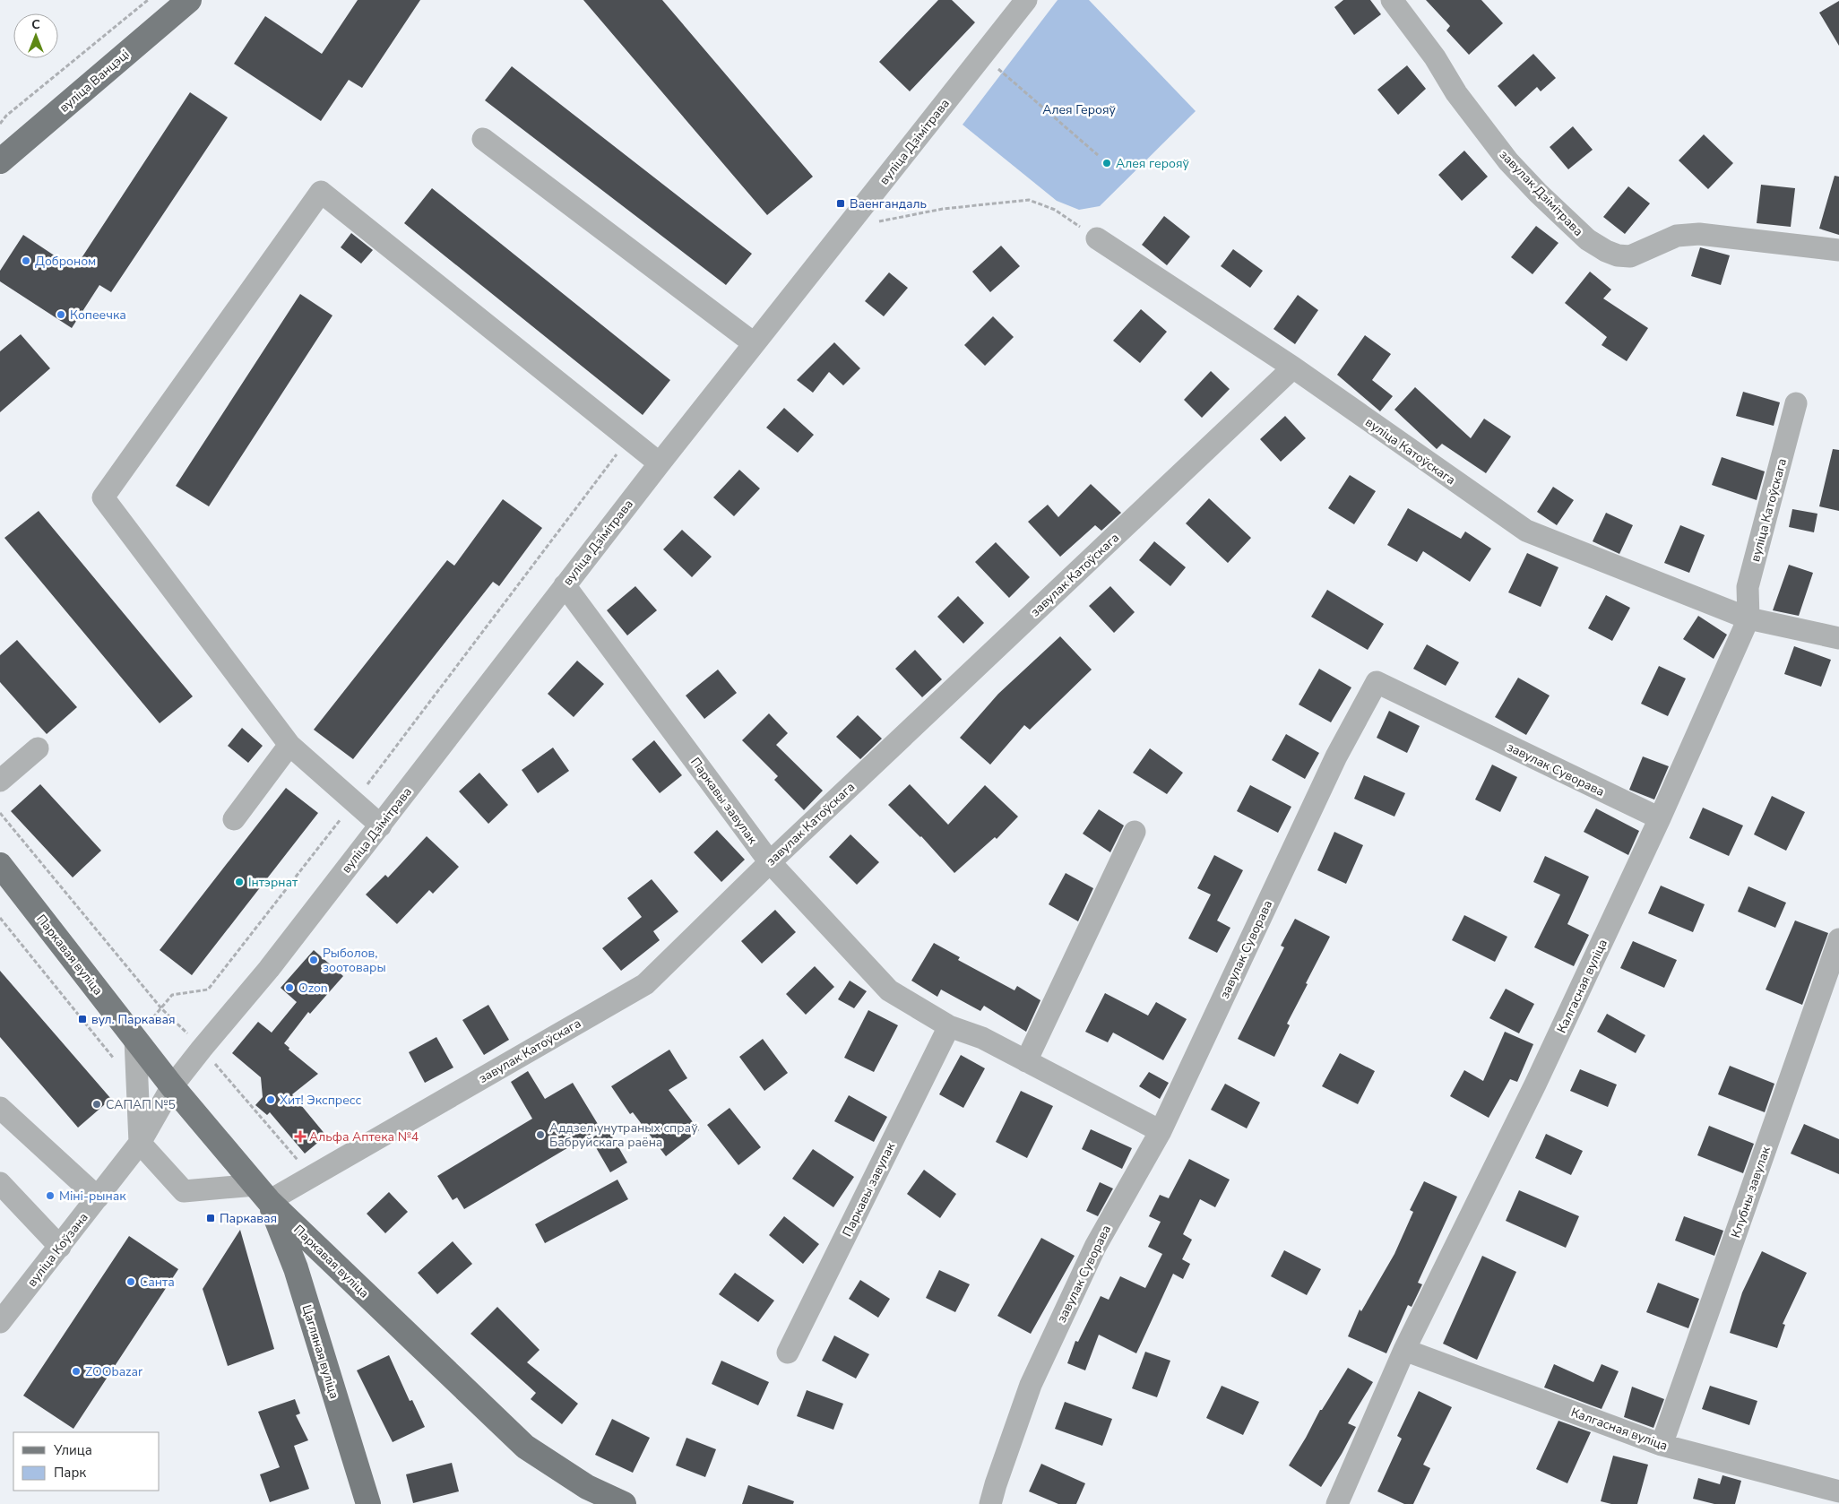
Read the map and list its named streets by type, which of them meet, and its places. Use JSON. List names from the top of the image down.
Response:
{
  "streets": {
    "main road": ["вуліца Ванцэці", "Паркавая вуліца", "Цагляная вуліца"],
    "street": [
      "вуліца Дзімітрава",
      "завулак Дзімітрава",
      "вуліца Катоўскага",
      "завулак Катоўскага",
      "завулак Суворава",
      "Паркавы завулак",
      "Калгасная вуліца",
      "Клубны завулак",
      "вуліца Коўзана"
    ]
  },
  "crossings": [
    ["вуліца Дзімітрава", "Паркавы завулак"],
    ["вуліца Дзімітрава", "Паркавая вуліца"],
    ["вуліца Дзімітрава", "вуліца Коўзана"],
    ["вуліца Катоўскага", "завулак Катоўскага"],
    ["вуліца Катоўскага", "Калгасная вуліца"],
    ["завулак Катоўскага", "Паркавы завулак"],
    ["завулак Катоўскага", "Паркавая вуліца"],
    ["завулак Катоўскага", "Цагляная вуліца"],
    ["завулак Суворава", "Паркавы завулак"],
    ["завулак Суворава", "Калгасная вуліца"],
    ["Паркавая вуліца", "вуліца Коўзана"],
    ["Паркавая вуліца", "Цагляная вуліца"],
    ["Калгасная вуліца", "Клубны завулак"]
  ],
  "parks": ["Алея Герояў"],
  "places": {
    "other": [
      "Алея герояў",
      "Доброном",
      "Копеечка",
      "Інтэрнат",
      "Рыболов, зоотовары",
      "Ozon",
      "Хит! Экспресс",
      "САПАП №5",
      "Аддзел унутраных спраў Бабруйскага раёна",
      "Міні-рынак",
      "Санта",
      "ZOObazar"
    ],
    "transit": ["Ваенгандаль", "вул. Паркавая", "Паркавая"],
    "health": ["Альфа Аптека №4"]
  },
  "legend": ["Улица", "Парк"],
  "north": "top"
}
